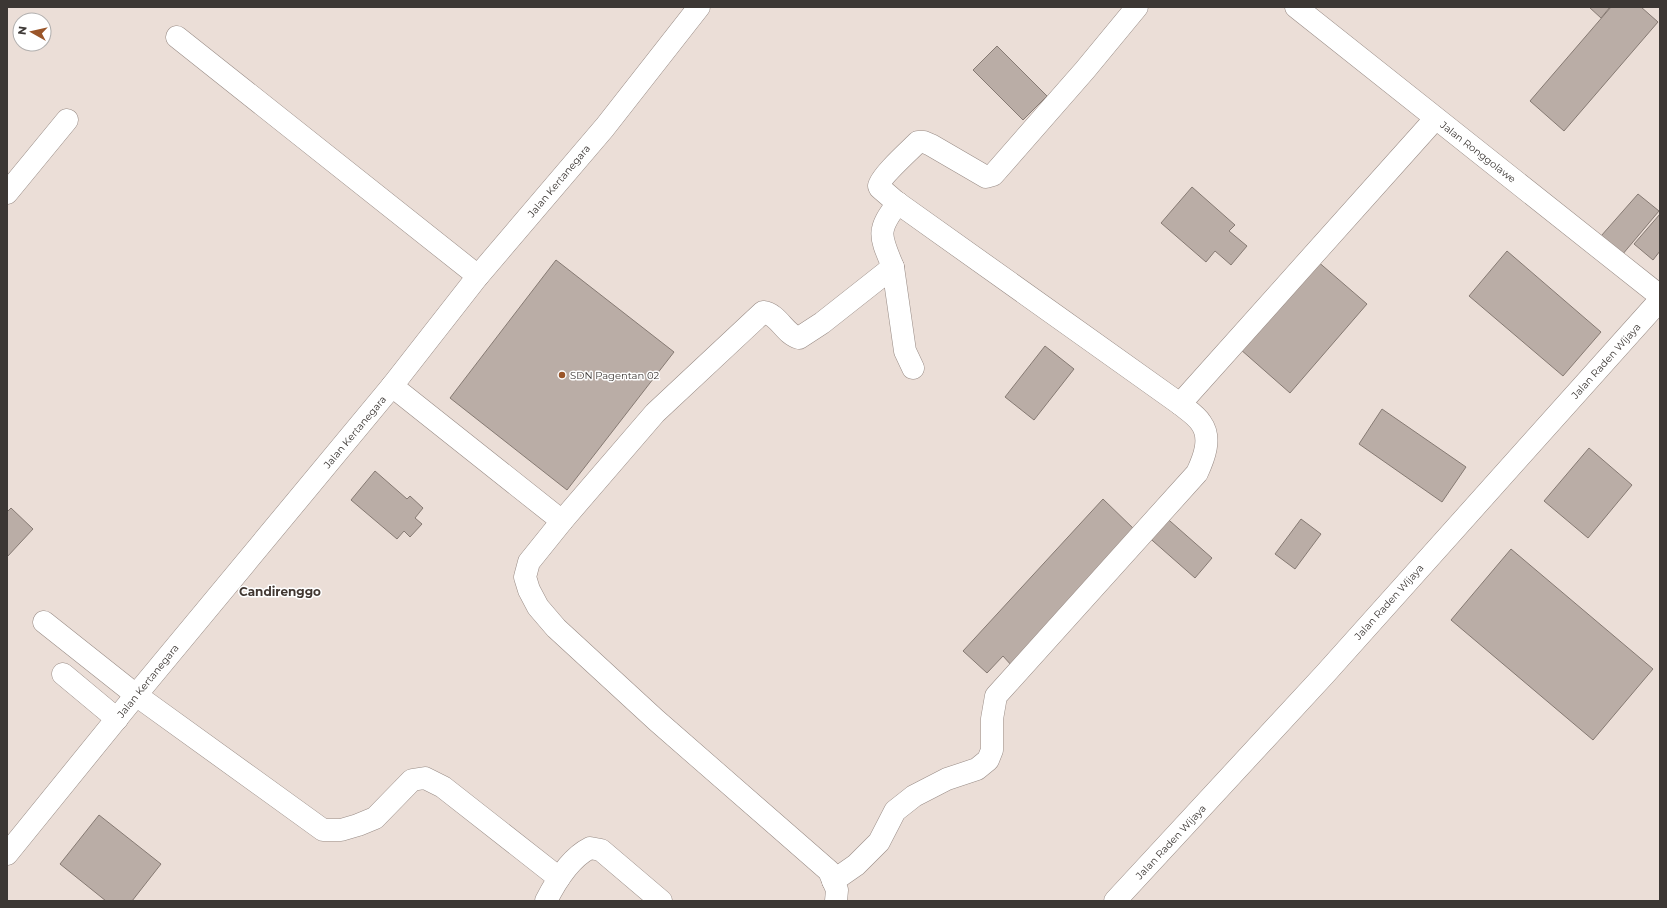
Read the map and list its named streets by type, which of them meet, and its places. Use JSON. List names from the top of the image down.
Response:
{
  "streets": {
    "street": ["Jalan Ronggolawe", "Jalan Kertanegara", "Jalan Raden Wijaya"]
  },
  "districts": ["Candirenggo"],
  "places": ["SDN Pagentan 02"],
  "north": "left"
}
